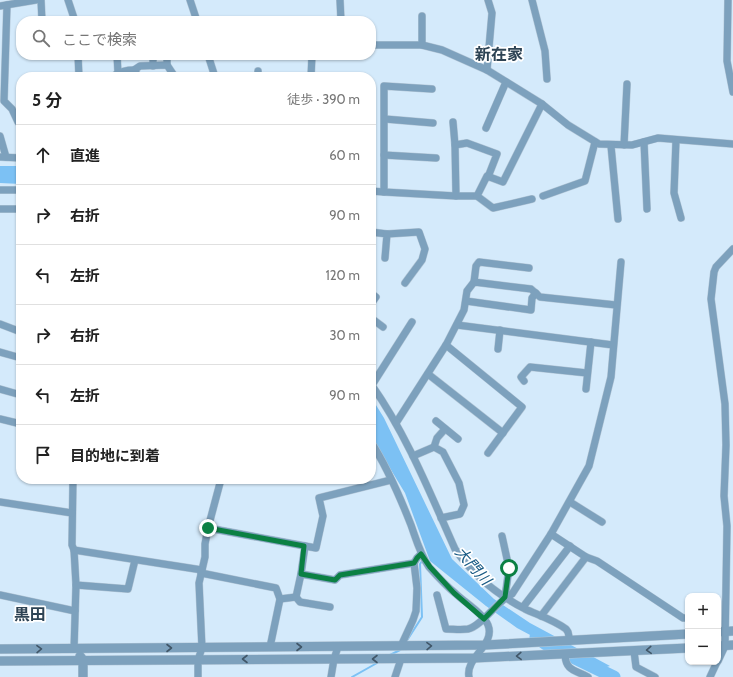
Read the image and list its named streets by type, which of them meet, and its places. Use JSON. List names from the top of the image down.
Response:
{
  "districts": ["新在家", "黒田"],
  "water": ["大門川"],
  "page": {
    "search": "ここで検索",
    "heading": ["5 分", "徒歩 · 390 m"],
    "list": [
      ["直進", "60 m"],
      ["右折", "90 m"],
      ["左折", "120 m"],
      ["右折", "30 m"],
      ["左折", "90 m"],
      "目的地に到着"
    ],
    "map_buttons": ["+", "−"]
  }
}
